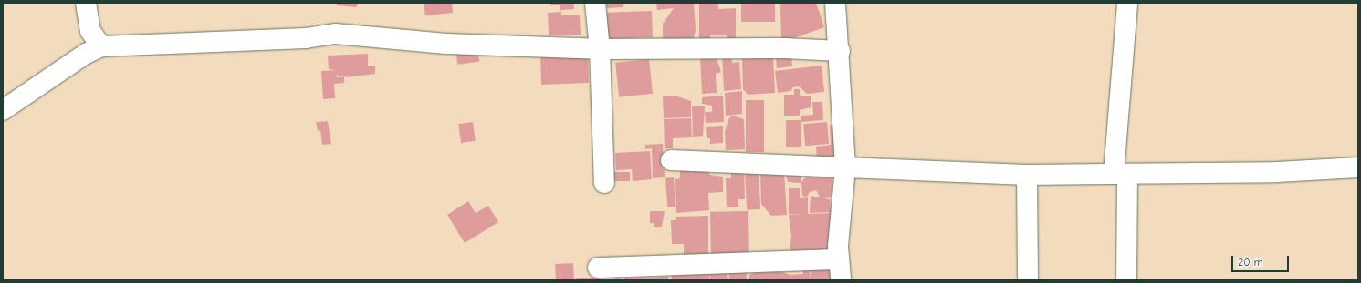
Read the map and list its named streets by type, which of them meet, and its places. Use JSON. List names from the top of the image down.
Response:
{
  "scale_bar": "20 m"
}
